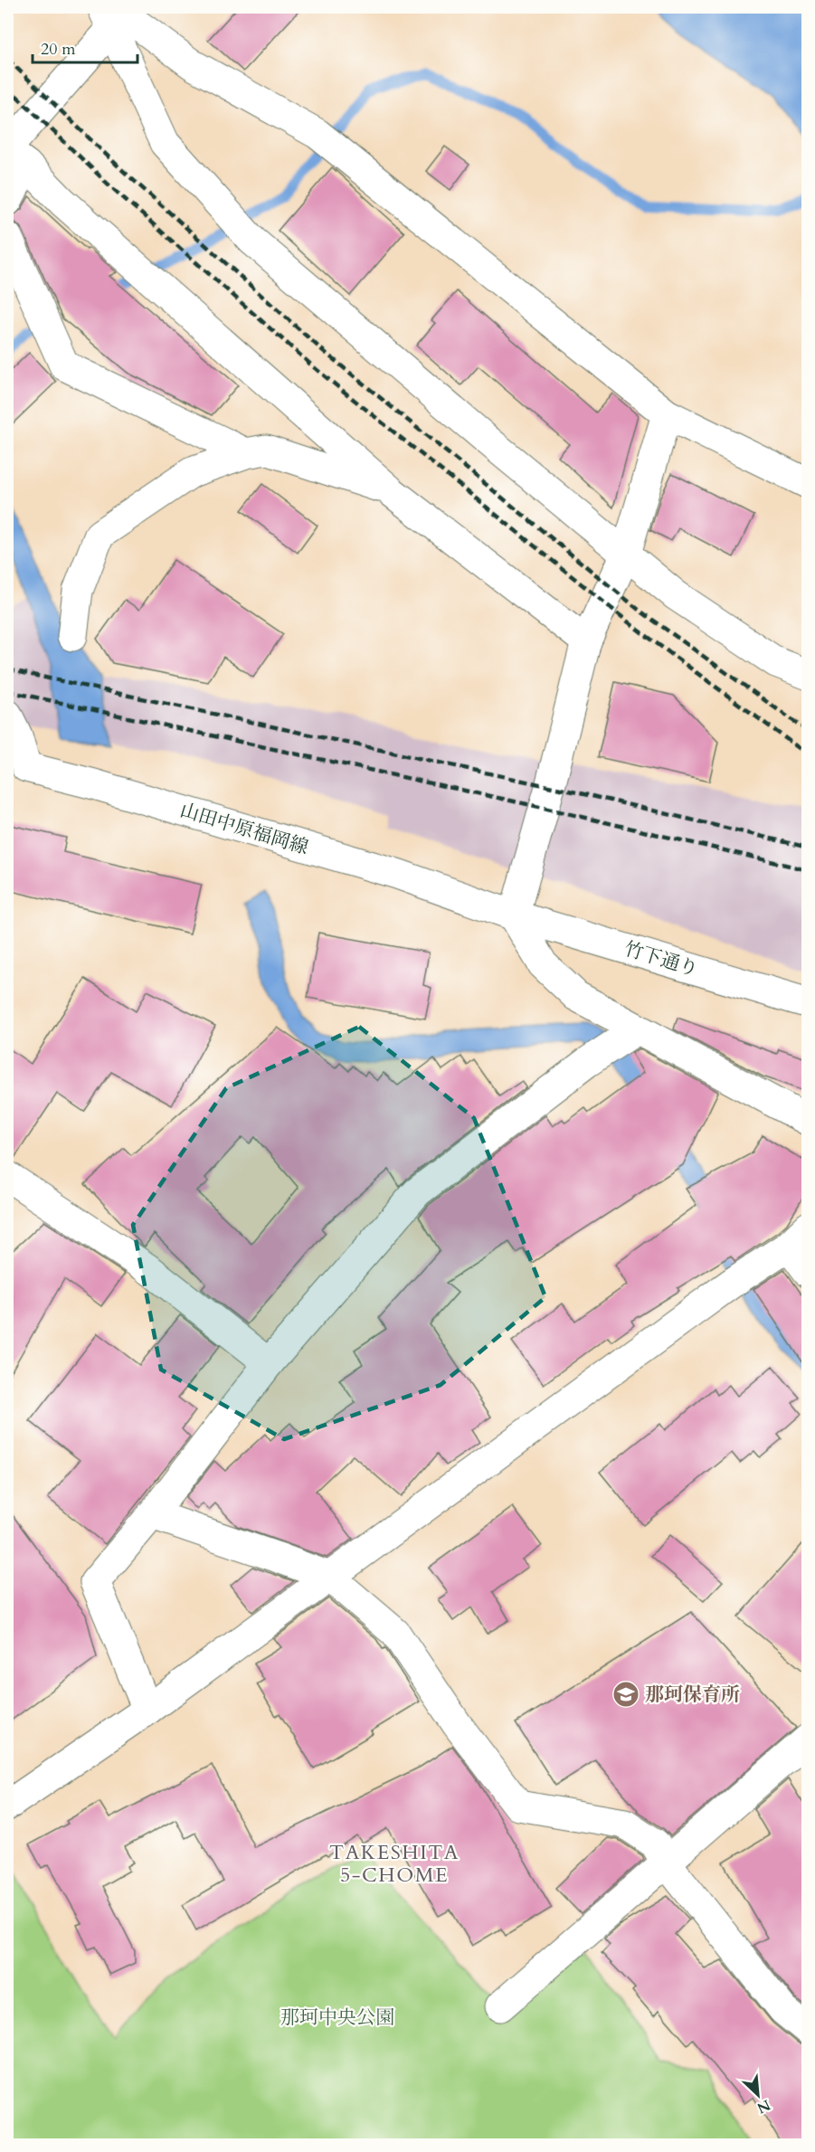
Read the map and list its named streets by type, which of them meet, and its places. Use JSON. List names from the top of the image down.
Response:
{
  "streets": {
    "street": ["山田中原福岡線", "竹下通り"]
  },
  "crossings": [
    ["山田中原福岡線", "竹下通り"]
  ],
  "districts": ["TAKESHITA 5-CHOME"],
  "parks": ["那珂中央公園"],
  "places": {
    "school or university": ["那珂保育所"]
  },
  "scale_bar": "20 m",
  "north": "bottom right"
}
